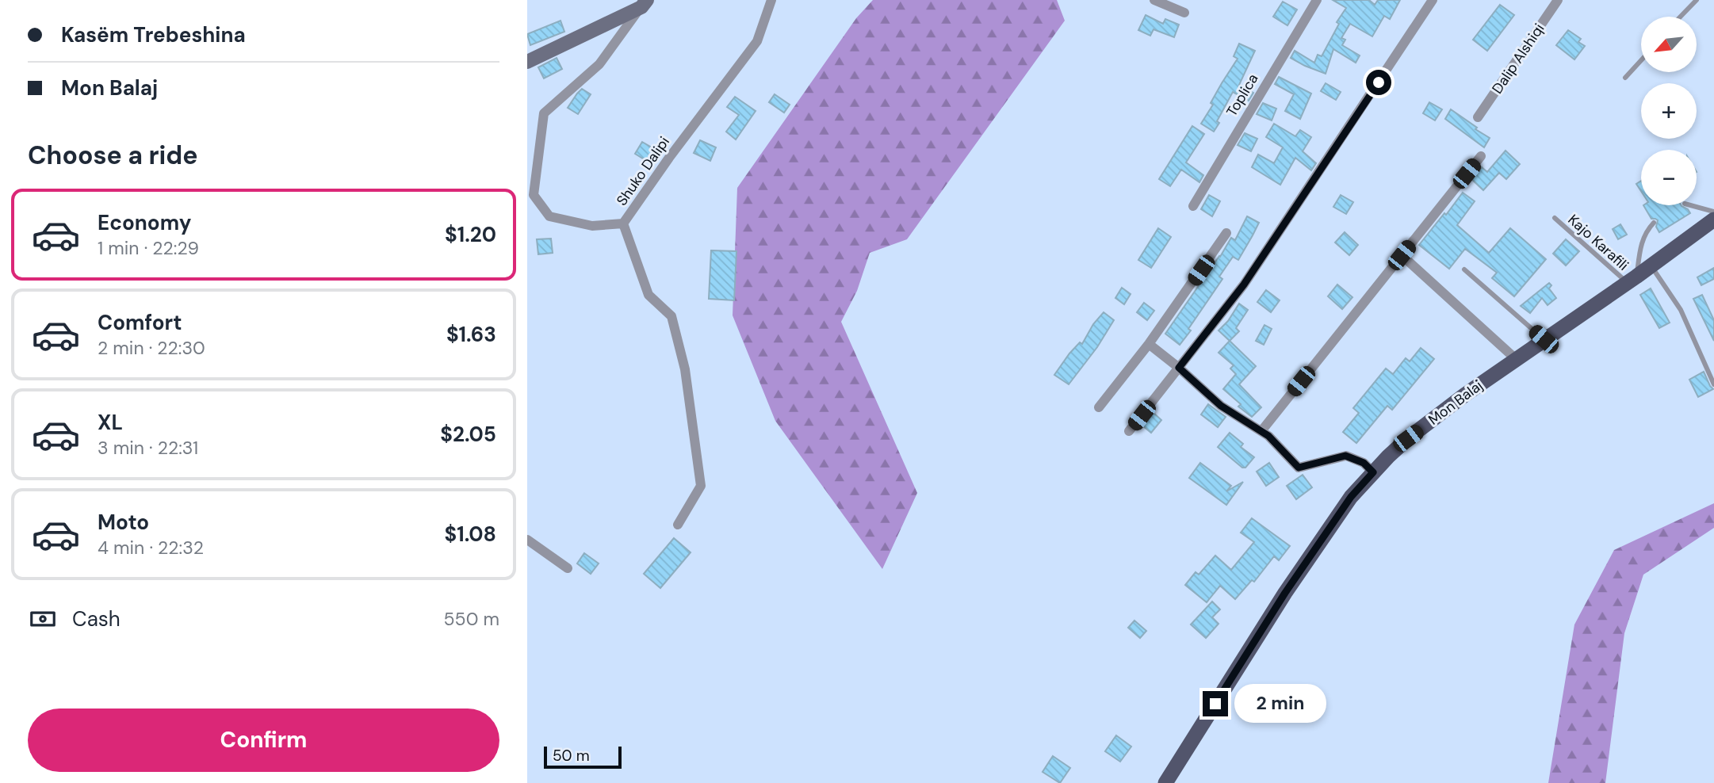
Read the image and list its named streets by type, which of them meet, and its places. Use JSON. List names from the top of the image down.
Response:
{
  "streets": {
    "main road": ["Mon Balaj"],
    "street": ["Dalip Alshiqi", "Toplica", "Shuko Dalipi"],
    "lane": ["Kajo Karafili"]
  },
  "crossings": [
    ["Kajo Karafili", "Mon Balaj"]
  ],
  "scale_bar": "50 m",
  "north": "bottom left",
  "page": {
    "banner": ["Kasëm Trebeshina", "Mon Balaj"],
    "map_buttons": ["+", "−"],
    "heading": "Choose a ride",
    "list": [
      {
        "name": "Economy",
        "note": "1 min · 22:29",
        "value": "$1.20"
      },
      {
        "name": "Comfort",
        "note": "2 min · 22:30",
        "value": "$1.63"
      },
      {
        "name": "XL",
        "note": "3 min · 22:31",
        "value": "$2.05"
      },
      {
        "name": "Moto",
        "note": "4 min · 22:32",
        "value": "$1.08"
      }
    ],
    "pay": ["Cash", "550 m"],
    "bubble": "2 min",
    "buttons": "Confirm",
    "scale": "50 m"
  }
}
